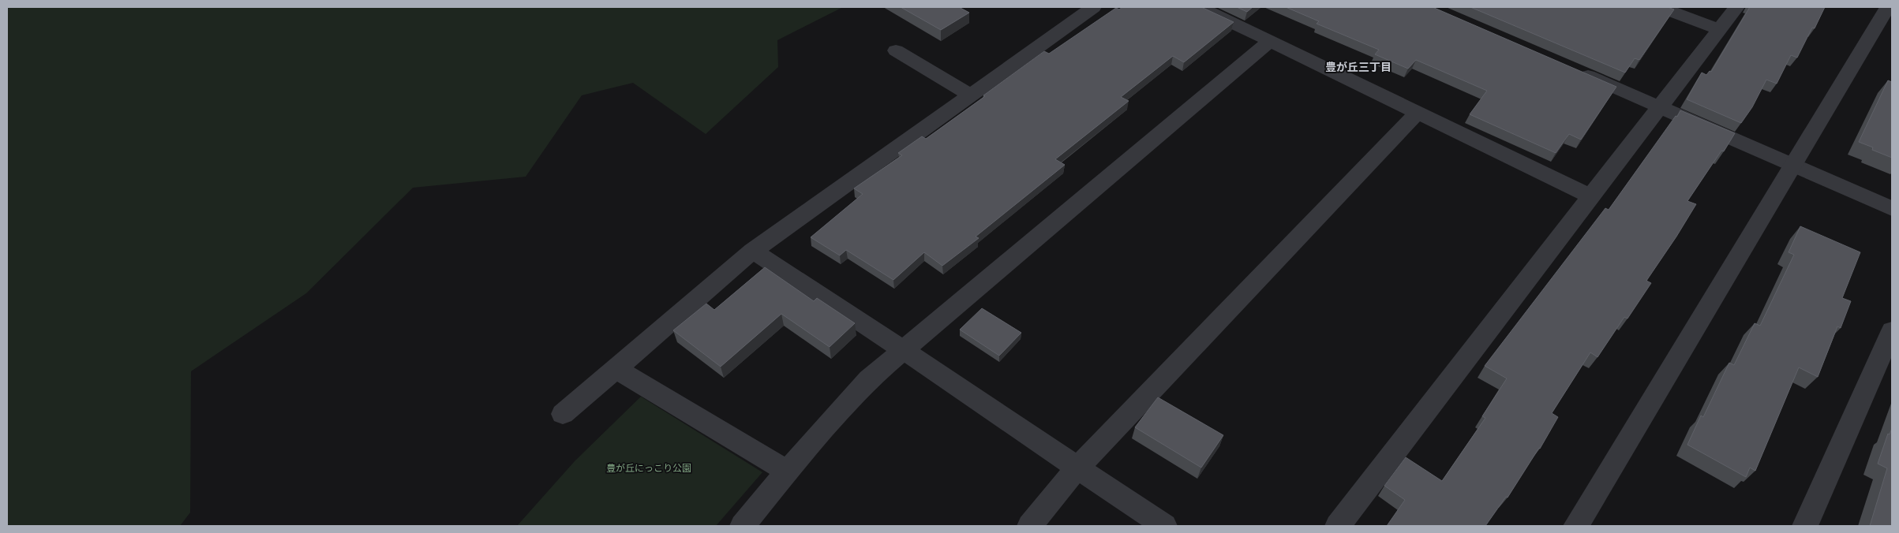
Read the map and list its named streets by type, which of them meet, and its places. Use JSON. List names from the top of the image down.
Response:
{
  "districts": ["豊が丘三丁目"],
  "parks": ["豊が丘にっこり公園"]
}
